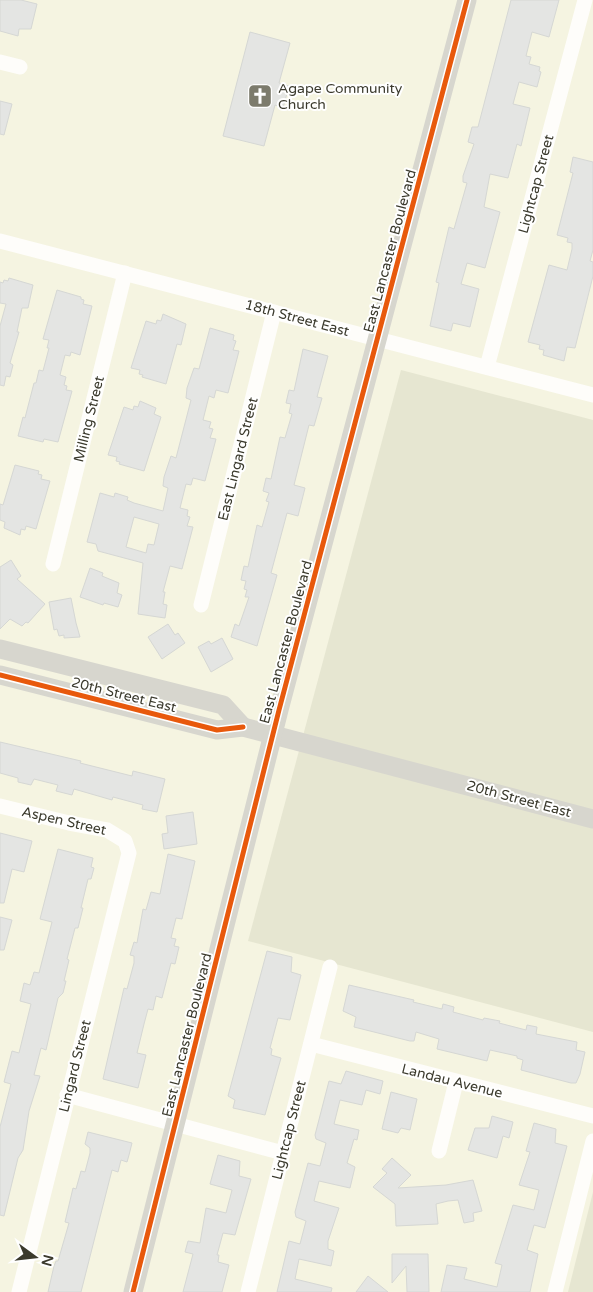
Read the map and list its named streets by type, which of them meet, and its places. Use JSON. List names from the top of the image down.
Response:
{
  "streets": {
    "main road": ["East Lancaster Boulevard", "20th Street East"],
    "street": [
      "Lightcap Street",
      "18th Street East",
      "Milling Street",
      "East Lingard Street",
      "Aspen Street",
      "Lingard Street",
      "Landau Avenue"
    ]
  },
  "crossings": [
    ["Lightcap Street", "18th Street East"],
    ["Lightcap Street", "Landau Avenue"],
    ["East Lancaster Boulevard", "18th Street East"],
    ["East Lancaster Boulevard", "20th Street East"],
    ["18th Street East", "Milling Street"],
    ["18th Street East", "East Lingard Street"],
    ["Aspen Street", "Lingard Street"]
  ],
  "places": {
    "church": ["Agape Community Church"]
  },
  "north": "right"
}
